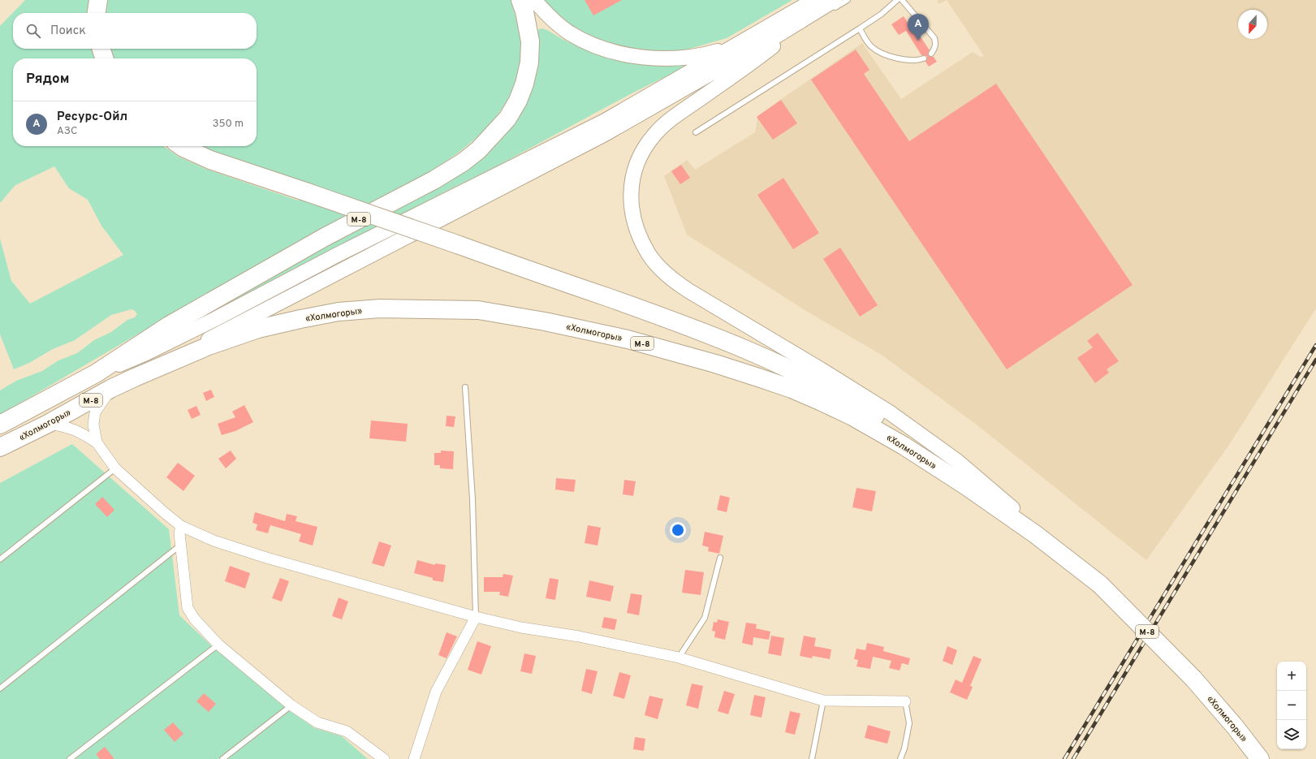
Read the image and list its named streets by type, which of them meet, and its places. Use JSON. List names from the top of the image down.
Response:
{
  "streets": {
    "highway": ["М-8", "«Холмогоры»"]
  },
  "crossings": [
    ["М-8", "«Холмогоры»"]
  ],
  "north": "bottom",
  "page": {
    "search": "Поиск",
    "pins": "A",
    "heading": "Рядом",
    "list": [
      {
        "mark": "A",
        "name": "Ресурс-Ойл",
        "note": "АЗС",
        "value": "350 m"
      }
    ],
    "map_buttons": ["+", "−"]
  }
}
